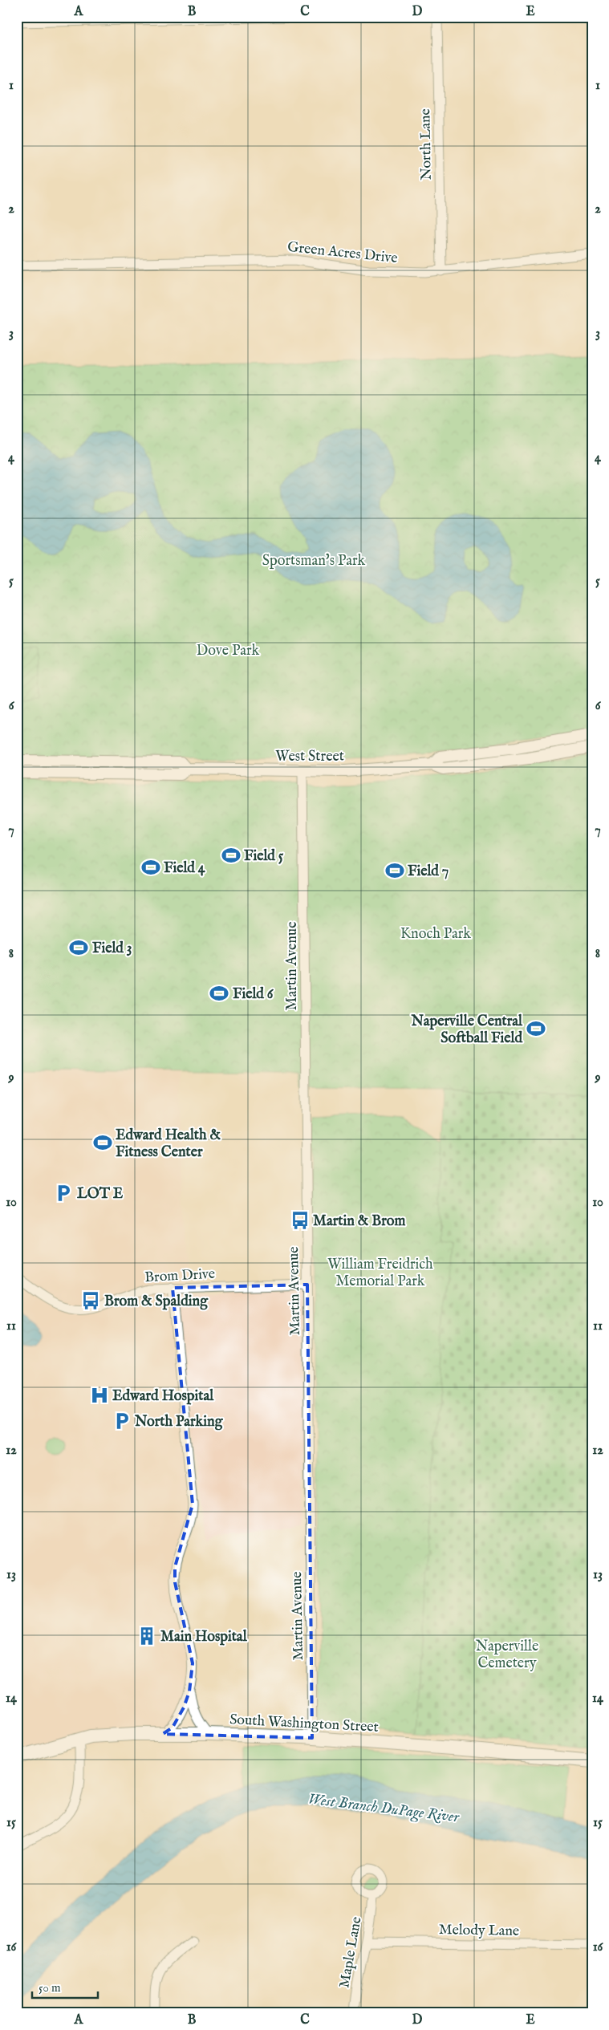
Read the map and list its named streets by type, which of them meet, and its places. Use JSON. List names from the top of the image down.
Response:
{
  "streets": {
    "main road": ["South Washington Street"],
    "street": [
      "North Lane",
      "Green Acres Drive",
      "West Street",
      "Martin Avenue",
      "Brom Drive",
      "Melody Lane",
      "Maple Lane"
    ]
  },
  "crossings": [
    ["North Lane", "Green Acres Drive"],
    ["West Street", "Martin Avenue"],
    ["Martin Avenue", "Brom Drive"],
    ["Martin Avenue", "South Washington Street"],
    ["Melody Lane", "Maple Lane"]
  ],
  "water": ["West Branch DuPage River"],
  "parks": [
    "Sportsman's Park",
    "Dove Park",
    "Knoch Park",
    "William Freidrich Memorial Park",
    "Naperville Cemetery"
  ],
  "places": {
    "sports": [
      "Field 5",
      "Field 4",
      "Field 7",
      "Field 3",
      "Field 6",
      "Naperville Central Softball Field",
      "Edward Health & Fitness Center"
    ],
    "parking": ["LOT E", "North Parking"],
    "bus stop": ["Martin & Brom", "Brom & Spalding"],
    "hospital": ["Edward Hospital"],
    "building": ["Main Hospital"]
  },
  "scale_bar": "50 m",
  "grid": {
    "columns": [
      "A",
      "B",
      "C",
      "D",
      "E"
    ],
    "rows": [
      "1",
      "2",
      "3",
      "4",
      "5",
      "6",
      "7",
      "8",
      "9",
      "10",
      "11",
      "12",
      "13",
      "14",
      "15",
      "16"
    ]
  }
}
